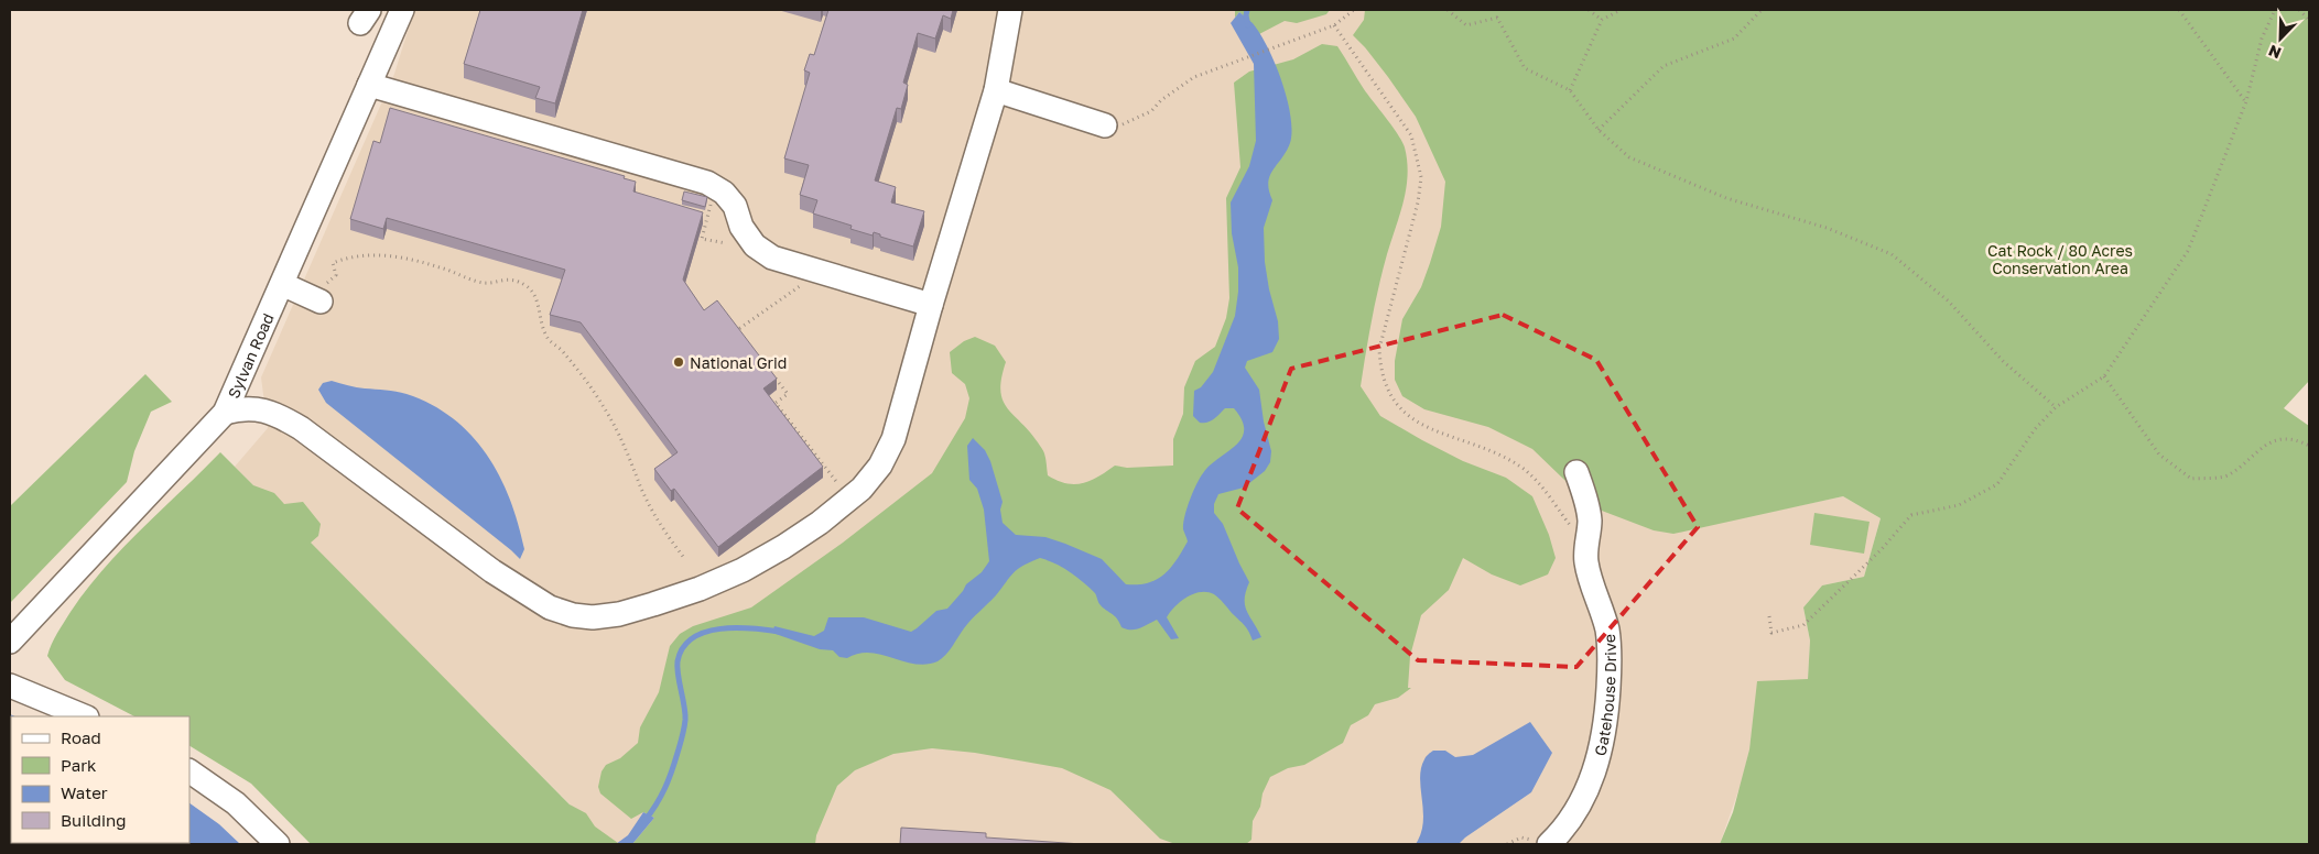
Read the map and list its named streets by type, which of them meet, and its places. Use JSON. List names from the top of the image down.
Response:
{
  "streets": {
    "street": ["Sylvan Road", "Gatehouse Drive"]
  },
  "parks": ["Cat Rock / 80 Acres Conservation Area"],
  "places": ["National Grid"],
  "legend": [
    "Road",
    "Park",
    "Water",
    "Building"
  ],
  "north": "bottom left"
}
